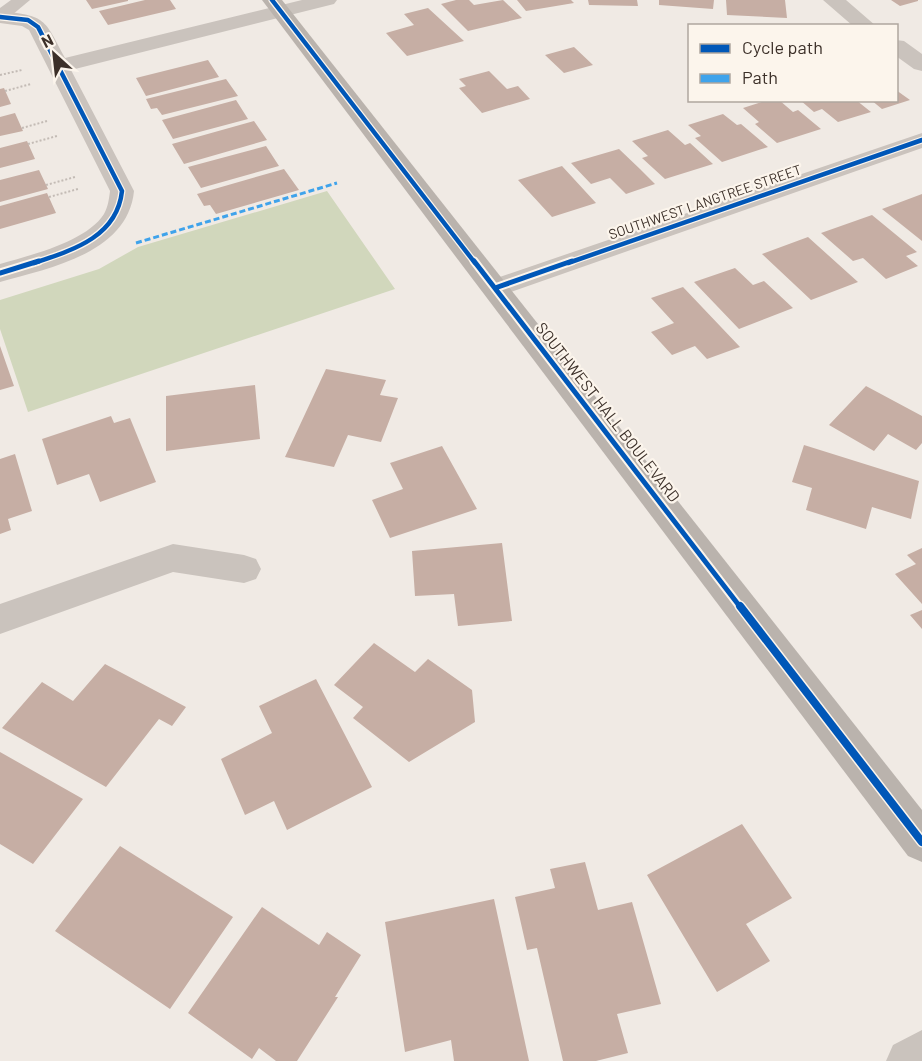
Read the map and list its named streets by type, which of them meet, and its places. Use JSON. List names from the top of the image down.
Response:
{
  "streets": {
    "main road": ["SOUTHWEST HALL BOULEVARD"],
    "street": ["SOUTHWEST LANGTREE STREET"]
  },
  "crossings": [
    ["SOUTHWEST LANGTREE STREET", "SOUTHWEST HALL BOULEVARD"]
  ],
  "legend": ["Cycle path", "Path"],
  "north": "top left"
}
